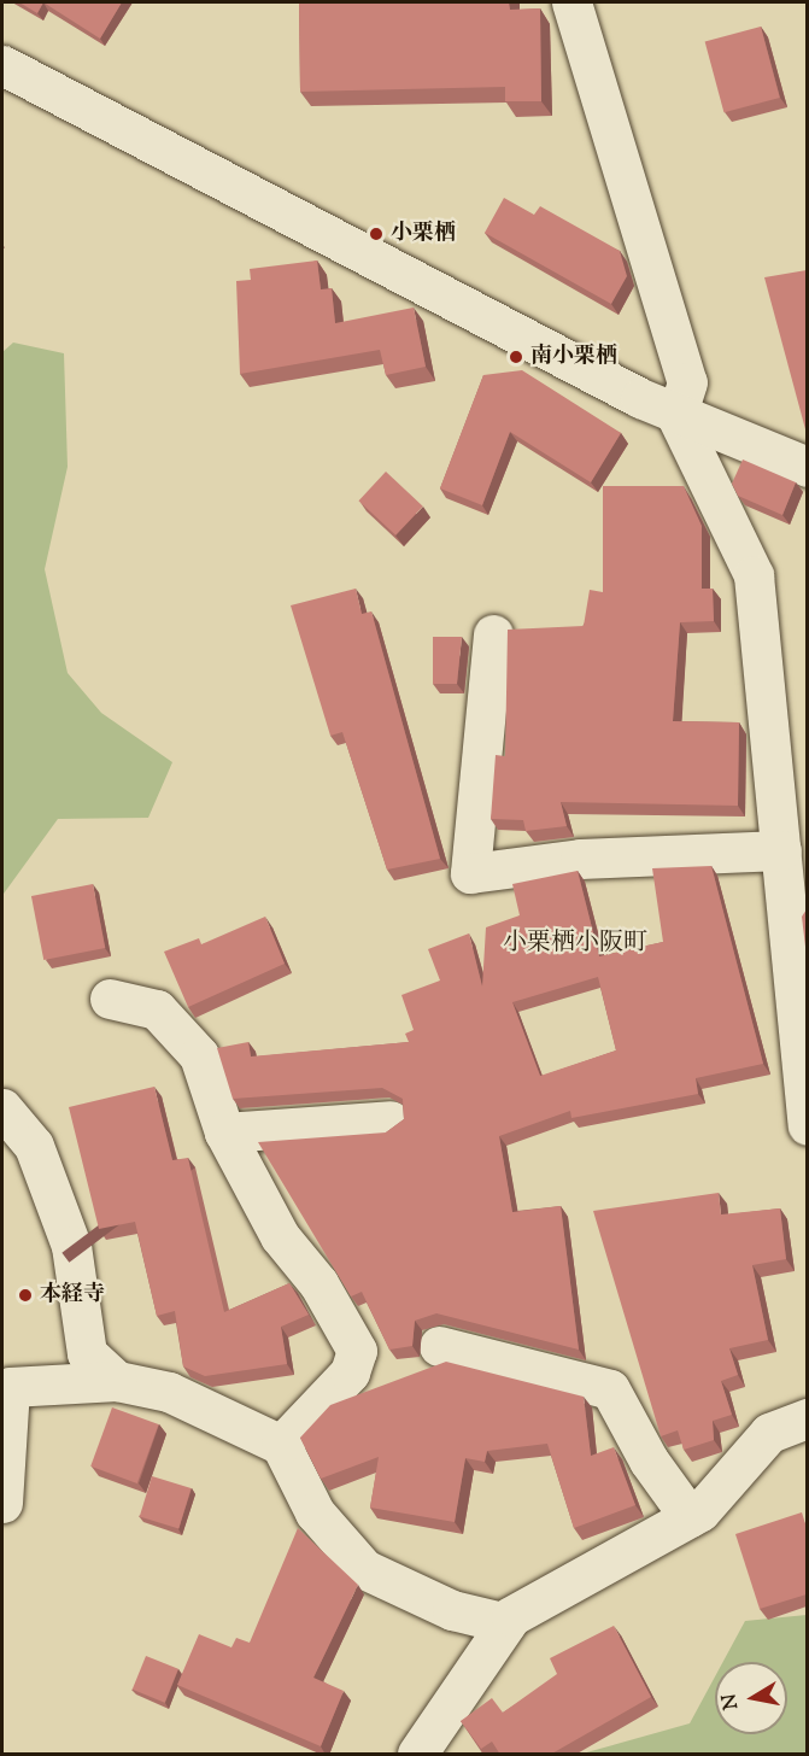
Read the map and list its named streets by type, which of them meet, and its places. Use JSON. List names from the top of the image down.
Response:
{
  "districts": ["小栗栖小阪町"],
  "places": ["小栗栖", "南小栗栖", "本経寺"],
  "north": "left"
}
